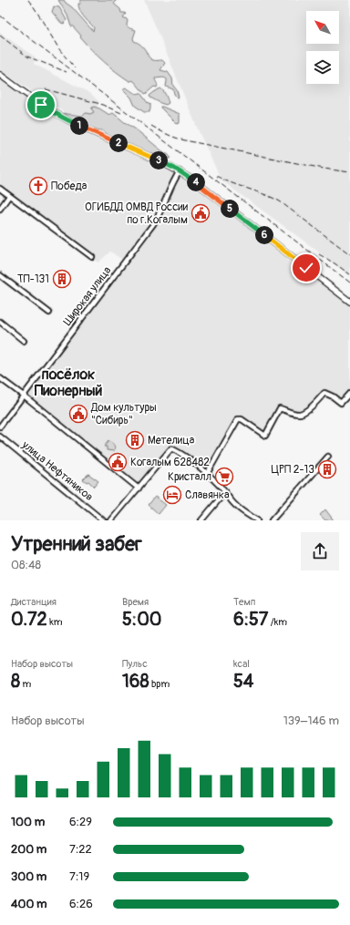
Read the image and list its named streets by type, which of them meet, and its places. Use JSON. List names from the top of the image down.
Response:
{
  "streets": {
    "street": ["Широкая улица", "улица Нефтяников"]
  },
  "districts": ["посёлок Пионерный"],
  "places": {
    "church": ["Победа"],
    "public building": ["ОГИБДД ОМВД России по г.Когалым", "Дом культуры \"Сибирь\"", "Когалым 628482"],
    "building": ["ТП-131", "Метелица", "ЦРП 2-13"],
    "supermarket": ["Кристалл"],
    "hotel": ["Славянка"]
  },
  "north": "top left",
  "page": {
    "pins": [
      "1",
      "2",
      "3",
      "4",
      "5",
      "6"
    ],
    "heading": ["Утренний забег", "08:48"],
    "stats": [
      ["Дистанция", "0.72 km"],
      ["Время", "5:00"],
      ["Темп", "6:57 /km"],
      ["Набор высоты", "8 m"],
      ["Пульс", "168 bpm"],
      ["kcal", "54"]
    ],
    "chart": ["Набор высоты", "139–146 m"],
    "list": [
      {
        "name": "100 m",
        "note": "6:29"
      },
      {
        "name": "200 m",
        "note": "7:22"
      },
      {
        "name": "300 m",
        "note": "7:19"
      },
      {
        "name": "400 m",
        "note": "6:26"
      }
    ]
  }
}
